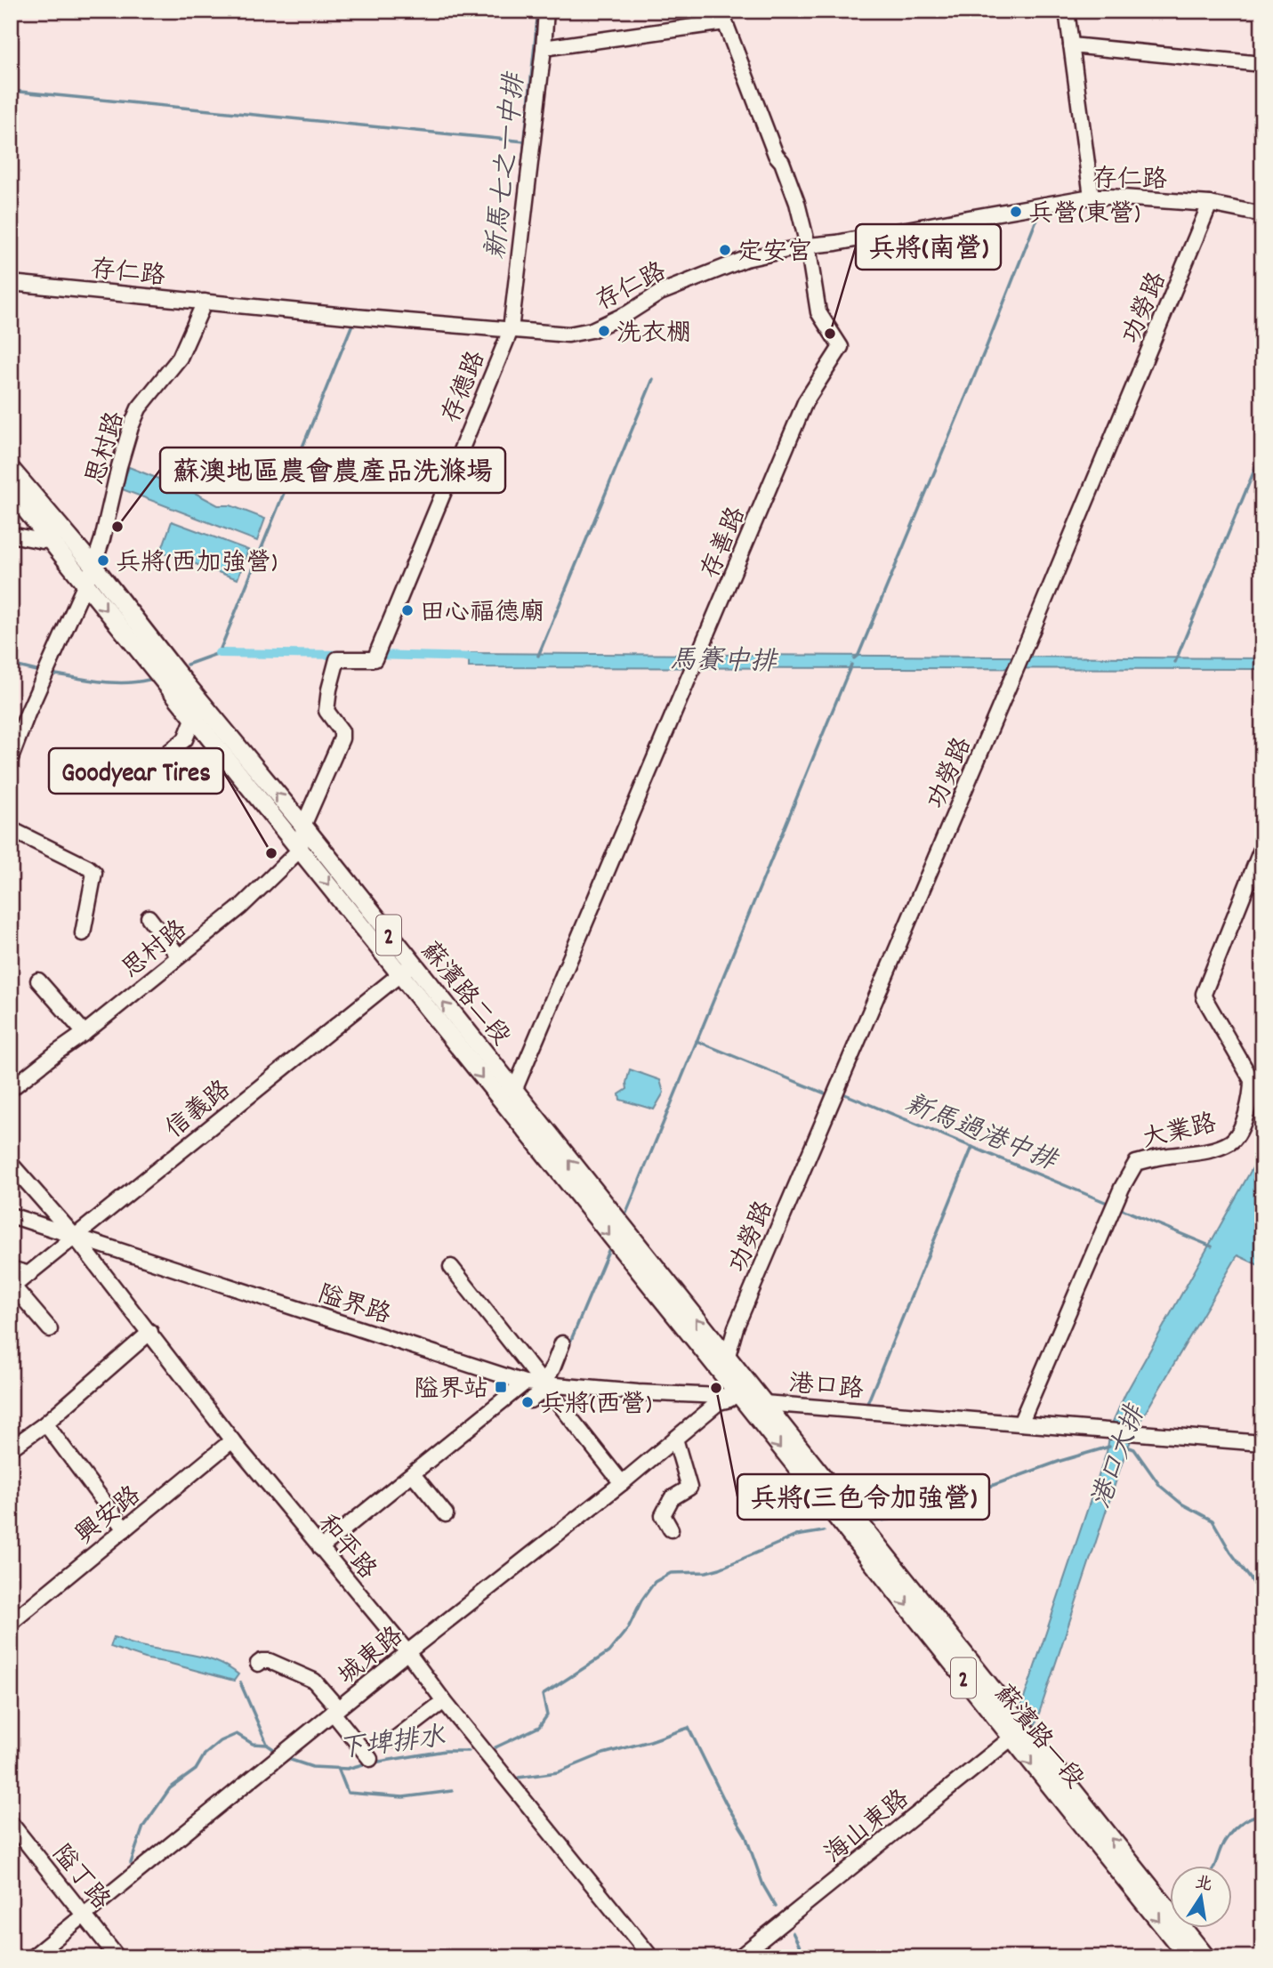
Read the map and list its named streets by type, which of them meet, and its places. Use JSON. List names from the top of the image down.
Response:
{
  "streets": {
    "main road": ["2", "蘇濱路二段", "蘇濱路一段"],
    "street": [
      "存仁路",
      "功勞路",
      "存德路",
      "思村路",
      "存善路",
      "信義路",
      "大業路",
      "隘界路",
      "港口路",
      "興安路",
      "和平路",
      "城東路",
      "海山東路",
      "隘丁路"
    ]
  },
  "crossings": [
    ["存仁路", "功勞路"],
    ["存仁路", "存德路"],
    ["存仁路", "思村路"],
    ["存仁路", "存善路"],
    ["功勞路", "蘇濱路二段"],
    ["存德路", "蘇濱路二段"],
    ["思村路", "蘇濱路二段"],
    ["存善路", "蘇濱路二段"],
    ["蘇濱路二段", "信義路"],
    ["蘇濱路二段", "港口路"],
    ["蘇濱路二段", "城東路"],
    ["蘇濱路二段", "蘇濱路一段"],
    ["信義路", "隘界路"],
    ["信義路", "和平路"],
    ["大業路", "港口路"],
    ["隘界路", "港口路"],
    ["隘界路", "和平路"],
    ["港口路", "城東路"],
    ["港口路", "蘇濱路一段"],
    ["興安路", "和平路"],
    ["和平路", "城東路"],
    ["城東路", "蘇濱路一段"],
    ["城東路", "隘丁路"],
    ["蘇濱路一段", "海山東路"]
  ],
  "water": [
    "新馬七之一中排",
    "馬賽中排",
    "新馬過港中排",
    "港口大排",
    "下埤排水"
  ],
  "places": {
    "other": [
      "兵營(東營)",
      "定安宮",
      "洗衣棚",
      "兵將(南營)",
      "蘇澳地區農會農產品洗滌場",
      "兵將(西加強營)",
      "田心福德廟",
      "Goodyear Tires",
      "兵將(三色令加強營)",
      "兵將(西營)"
    ],
    "transit": ["隘界站"]
  },
  "north": "top"
}
